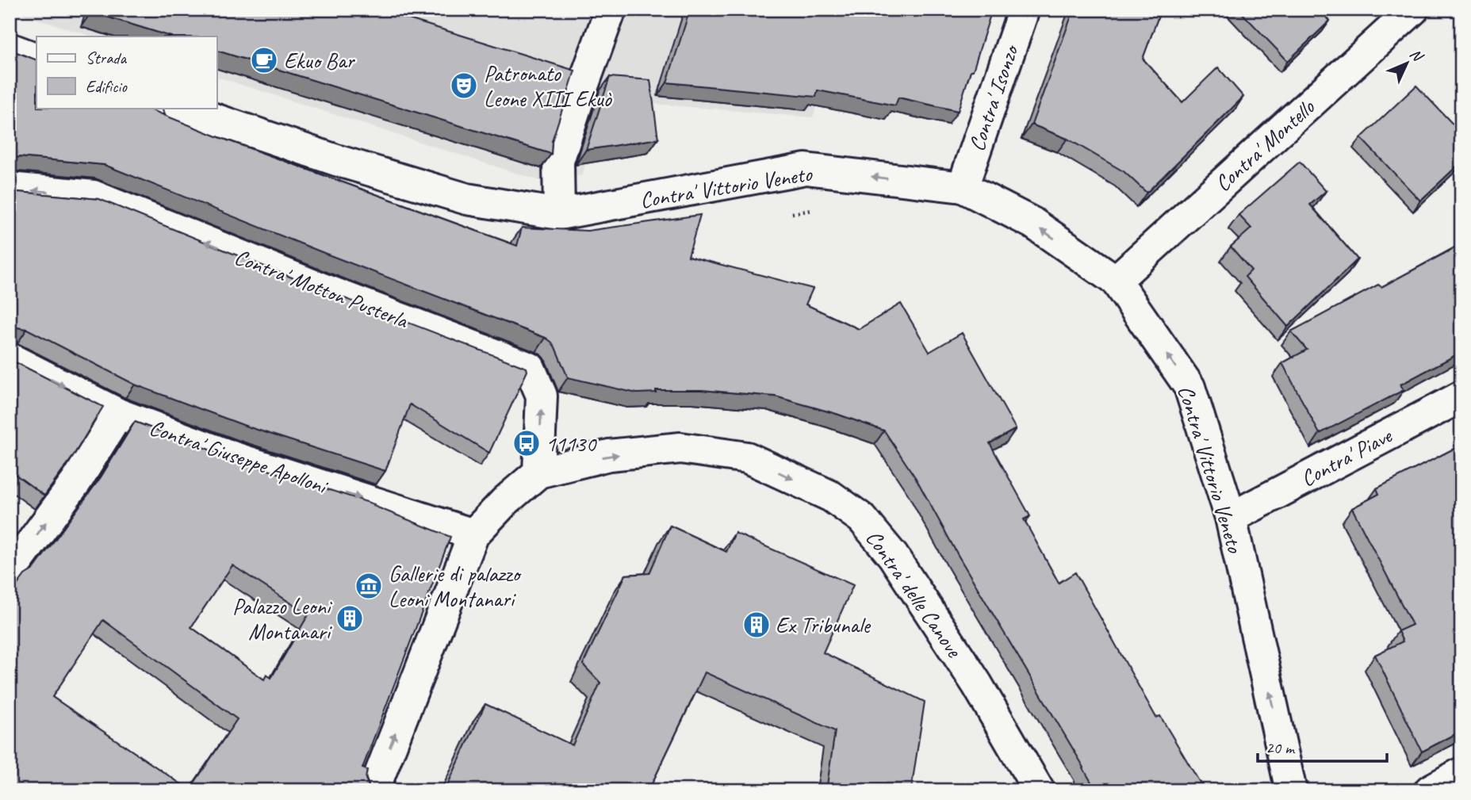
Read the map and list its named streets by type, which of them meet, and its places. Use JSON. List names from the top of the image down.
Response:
{
  "streets": {
    "street": [
      "Contra' Isonzo",
      "Contra' Montello",
      "Contra' Vittorio Veneto",
      "Contra' Motton Pusterla",
      "Contra' Giuseppe Apolloni",
      "Contra' Piave",
      "Contra' delle Canove"
    ]
  },
  "crossings": [
    ["Contra' Isonzo", "Contra' Vittorio Veneto"],
    ["Contra' Montello", "Contra' Vittorio Veneto"],
    ["Contra' Vittorio Veneto", "Contra' Piave"],
    ["Contra' Motton Pusterla", "Contra' delle Canove"]
  ],
  "one_way": [
    "Contra' Vittorio Veneto",
    "Contra' Motton Pusterla",
    "Contra' Giuseppe Apolloni",
    "Contra' delle Canove"
  ],
  "places": {
    "cafe": ["Ekuo Bar"],
    "theatre": ["Patronato Leone XIII Ekuò"],
    "bus stop": ["11130"],
    "museum": ["Gallerie di palazzo Leoni Montanari"],
    "building": ["Palazzo Leoni Montanari", "Ex Tribunale"]
  },
  "legend": ["Strada", "Edificio"],
  "scale_bar": "20 m",
  "north": "top right"
}
